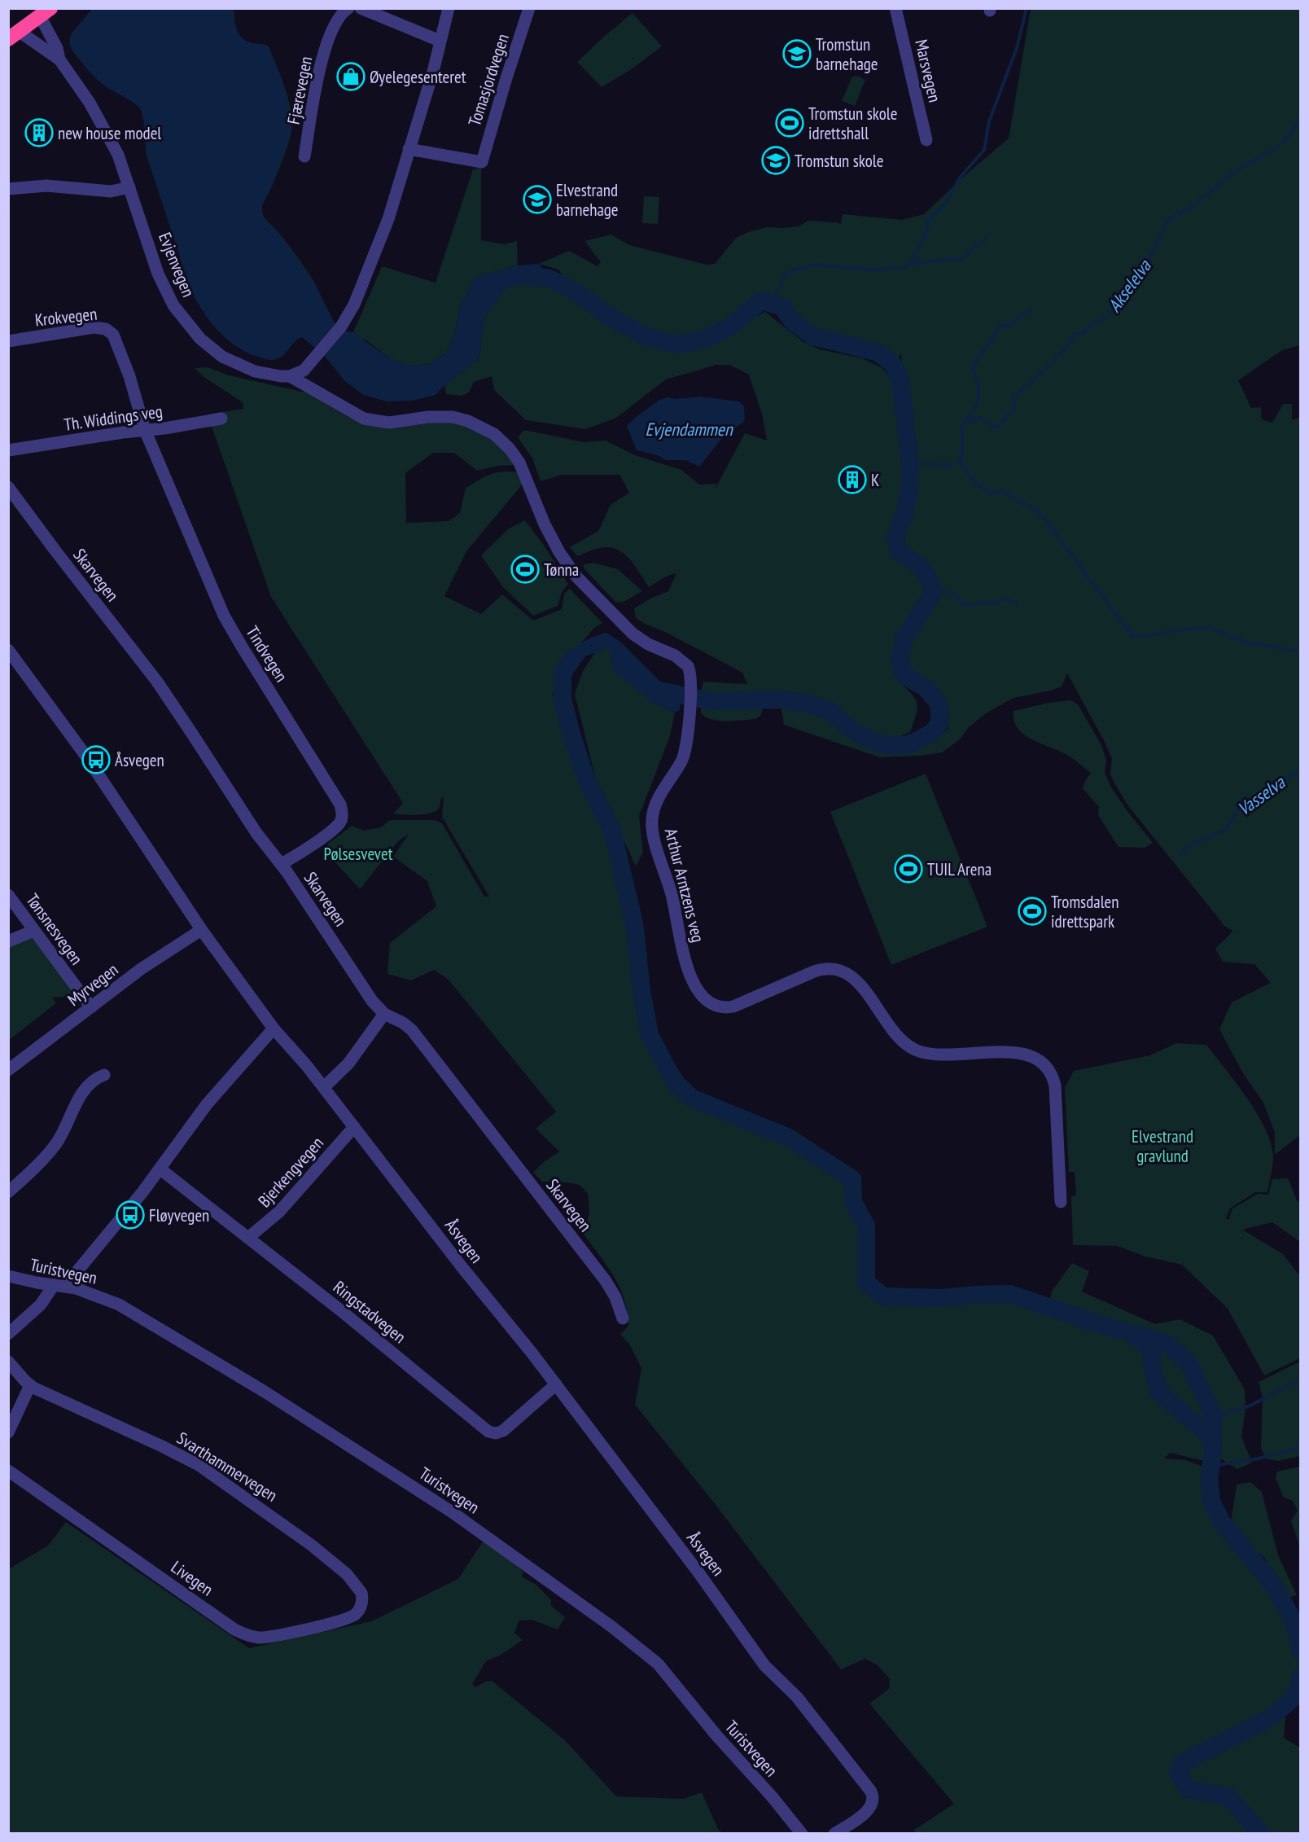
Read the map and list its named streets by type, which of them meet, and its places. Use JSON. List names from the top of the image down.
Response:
{
  "streets": {
    "street": [
      "Marsvegen",
      "Tomasjordvegen",
      "Fjærevegen",
      "Evjenvegen",
      "Krokvegen",
      "Th. Widdings veg",
      "Skarvegen",
      "Tindvegen",
      "Arthur Arntzens veg",
      "Tønsnesvegen",
      "Myrvegen",
      "Bjerkengvegen",
      "Åsvegen",
      "Turistvegen",
      "Ringstadvegen",
      "Svarthammervegen",
      "Livegen"
    ]
  },
  "crossings": [
    ["Evjenvegen", "Arthur Arntzens veg"],
    ["Krokvegen", "Th. Widdings veg"],
    ["Krokvegen", "Tindvegen"],
    ["Th. Widdings veg", "Tindvegen"],
    ["Skarvegen", "Tindvegen"],
    ["Tønsnesvegen", "Myrvegen"],
    ["Myrvegen", "Åsvegen"],
    ["Bjerkengvegen", "Åsvegen"],
    ["Bjerkengvegen", "Ringstadvegen"],
    ["Åsvegen", "Ringstadvegen"],
    ["Svarthammervegen", "Livegen"]
  ],
  "water": ["Akselelva", "Evjendammen", "Vasselva"],
  "parks": ["Pølsesvevet", "Elvestrand gravlund"],
  "places": {
    "school or university": ["Tromstun barnehage", "Tromstun skole", "Elvestrand barnehage"],
    "shop": ["Øyelegesenteret"],
    "sports": [
      "Tromstun skole idrettshall",
      "Tønna",
      "TUIL Arena",
      "Tromsdalen idrettspark"
    ],
    "building": ["new house model", "K"],
    "bus stop": ["Åsvegen", "Fløyvegen"]
  }
}
